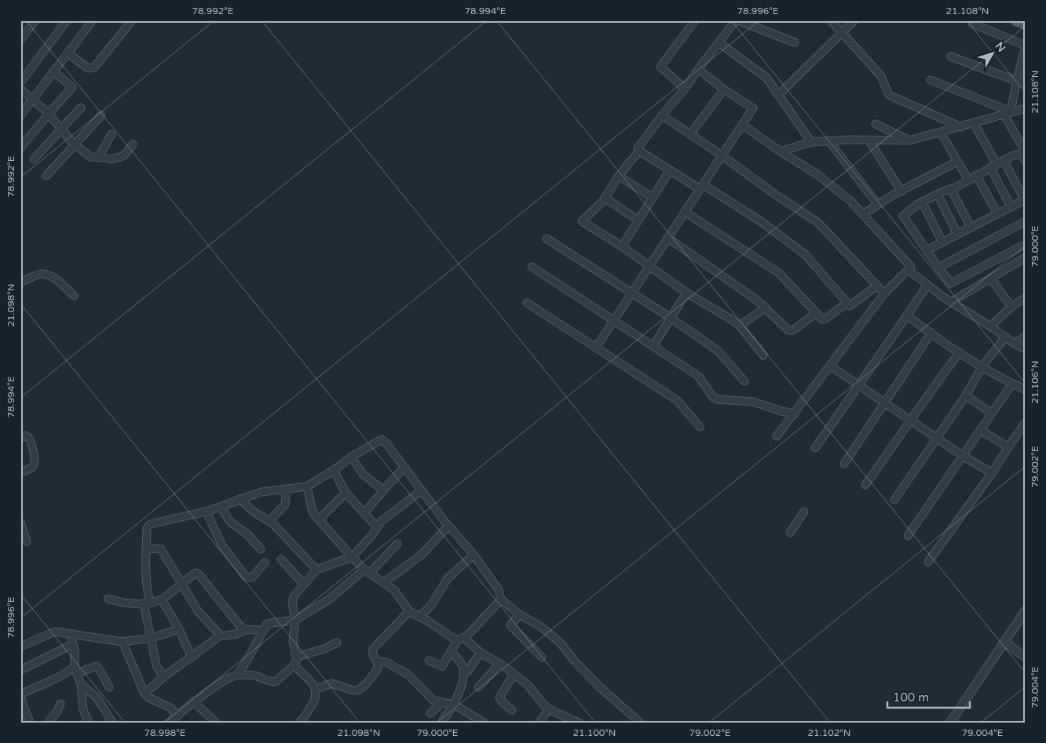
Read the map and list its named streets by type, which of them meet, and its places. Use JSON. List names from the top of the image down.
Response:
{
  "scale_bar": "100 m",
  "north": "top right",
  "coordinates": [
    "78.992°E",
    "78.994°E",
    "78.996°E",
    "21.108°N",
    "79.000°E",
    "21.098°N",
    "21.106°N",
    "79.002°E",
    "79.004°E",
    "78.998°E",
    "21.100°N",
    "21.102°N"
  ]
}
